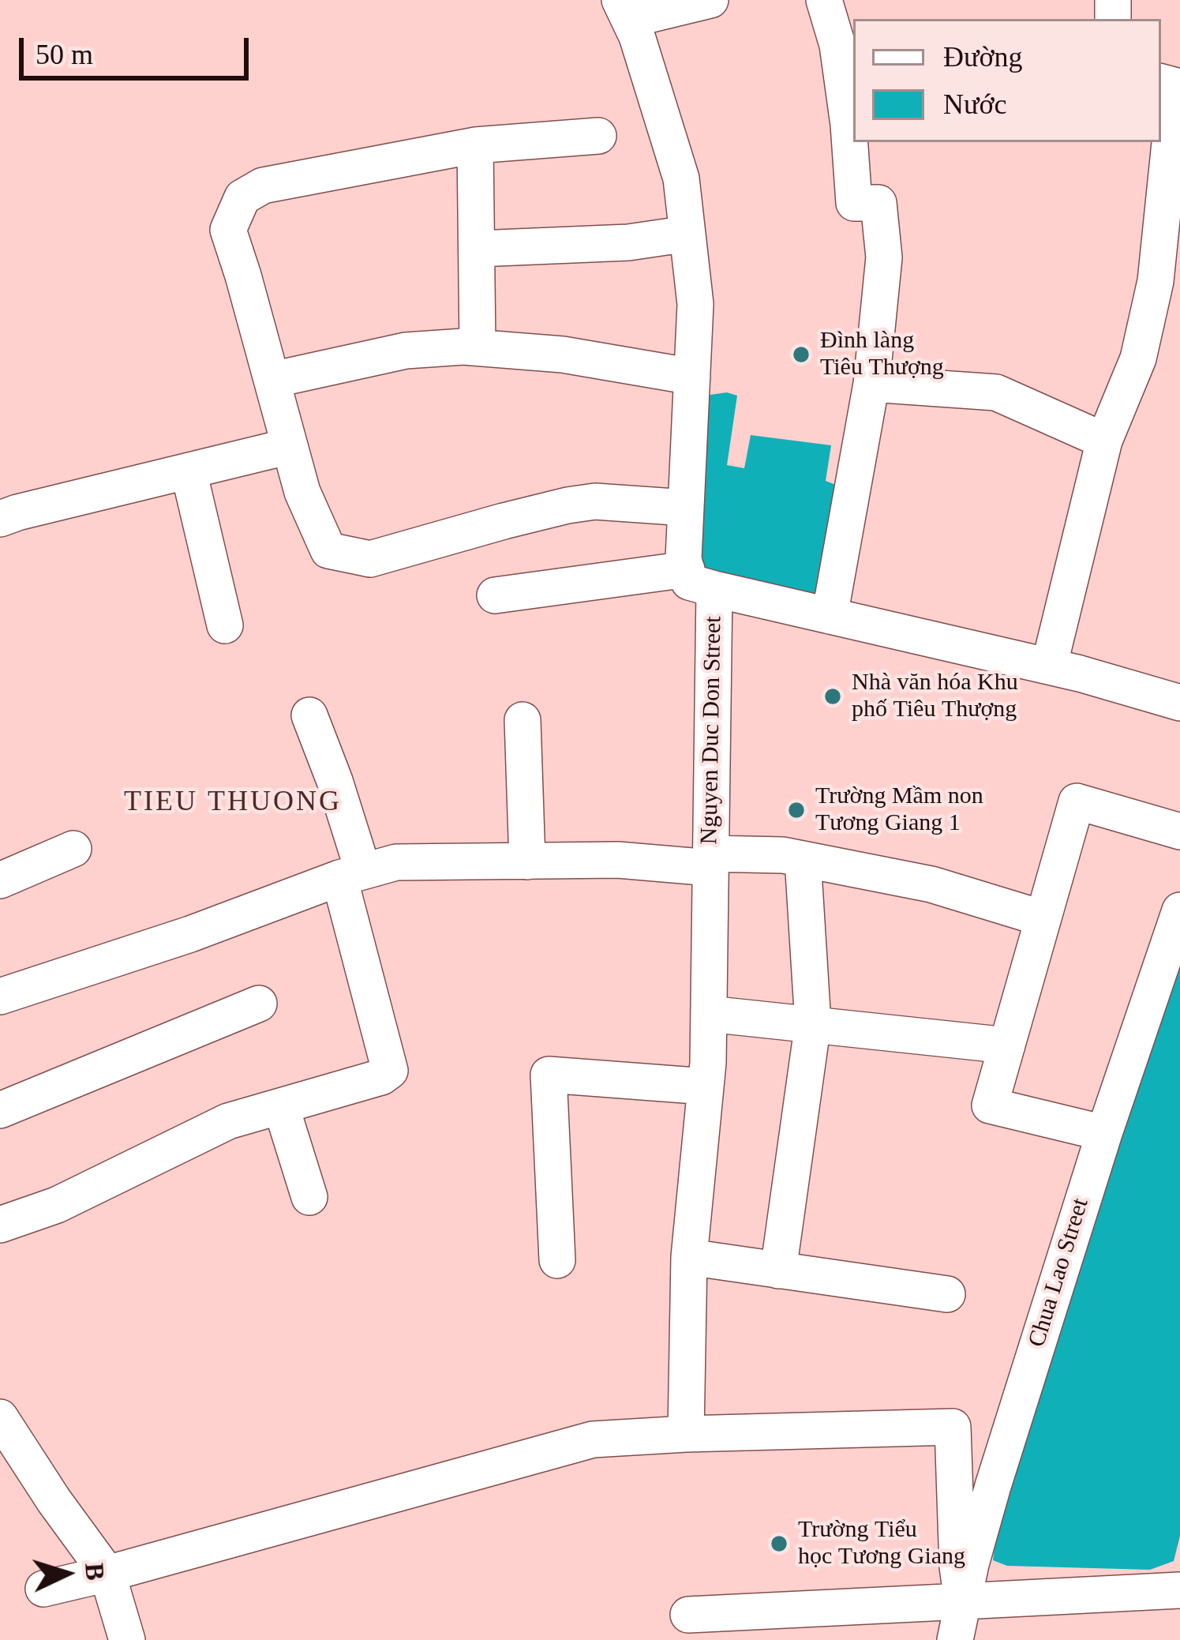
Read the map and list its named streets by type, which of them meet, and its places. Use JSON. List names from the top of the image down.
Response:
{
  "streets": {
    "street": ["Nguyen Duc Don Street", "Chua Lao Street"]
  },
  "districts": ["TIEU THUONG"],
  "places": [
    "Đình làng Tiêu Thượng",
    "Nhà văn hóa Khu phố Tiêu Thượng",
    "Trường Mầm non Tương Giang 1",
    "Trường Tiểu học Tương Giang"
  ],
  "legend": ["Đường", "Nước"],
  "scale_bar": "50 m",
  "north": "right"
}
